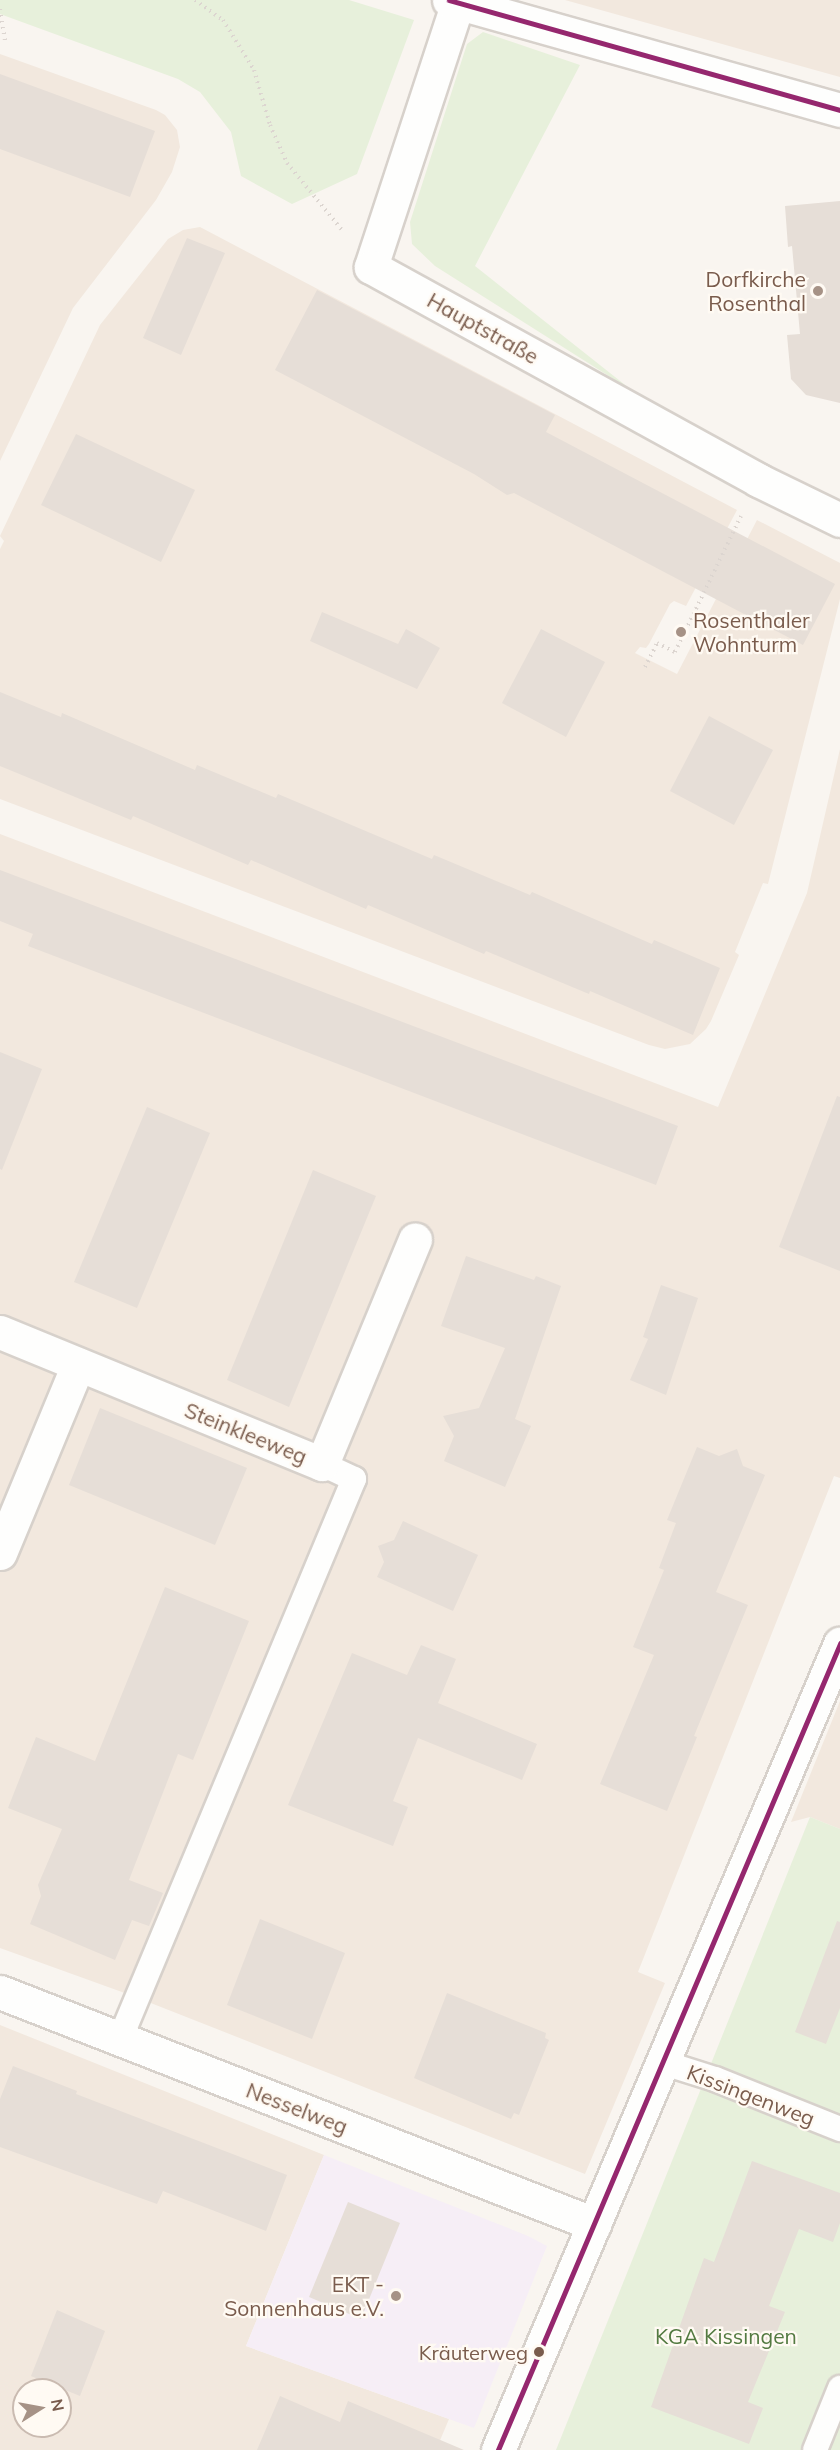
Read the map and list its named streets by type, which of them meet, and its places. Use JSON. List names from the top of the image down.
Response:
{
  "streets": {
    "street": ["Hauptstraße", "Steinkleeweg", "Nesselweg"],
    "lane": ["Kissingenweg"]
  },
  "parks": ["KGA Kissingen"],
  "places": [
    "Dorfkirche Rosenthal",
    "Rosenthaler Wohnturm",
    "EKT - Sonnenhaus e.V.",
    "Kräuterweg"
  ],
  "north": "right"
}
